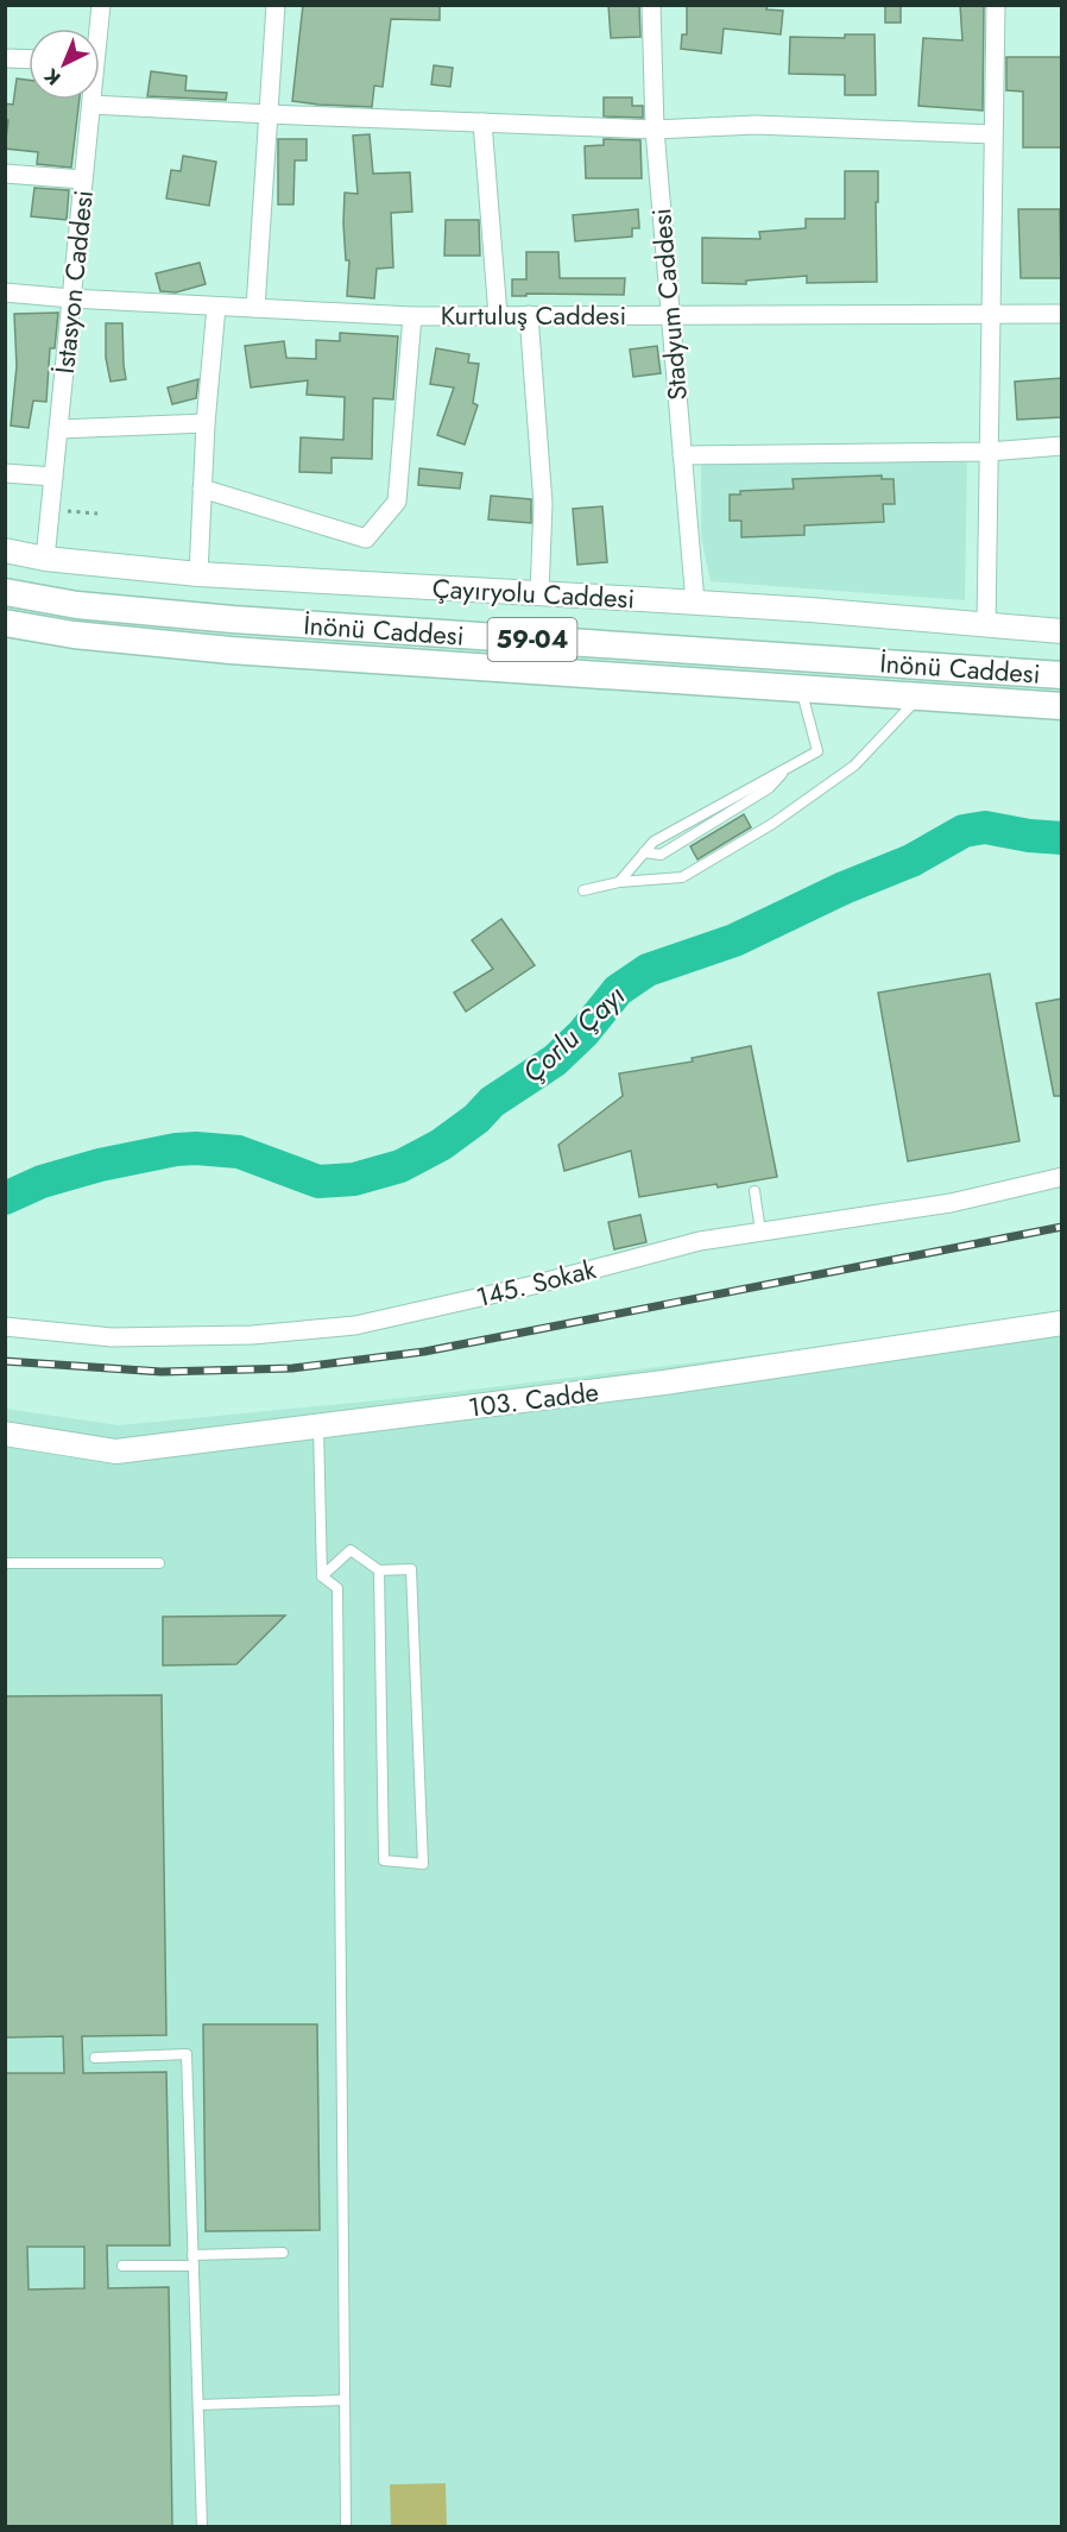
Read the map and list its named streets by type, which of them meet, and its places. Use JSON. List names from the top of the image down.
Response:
{
  "streets": {
    "main road": ["İnönü Caddesi", "59-04"],
    "street": [
      "İstasyon Caddesi",
      "Stadyum Caddesi",
      "Kurtuluş Caddesi",
      "Çayıryolu Caddesi",
      "145. Sokak",
      "103. Cadde"
    ]
  },
  "crossings": [
    ["İstasyon Caddesi", "Kurtuluş Caddesi"],
    ["İstasyon Caddesi", "Çayıryolu Caddesi"],
    ["Stadyum Caddesi", "Kurtuluş Caddesi"],
    ["Stadyum Caddesi", "Çayıryolu Caddesi"]
  ],
  "water": ["Çorlu Çayı"],
  "north": "bottom left"
}
